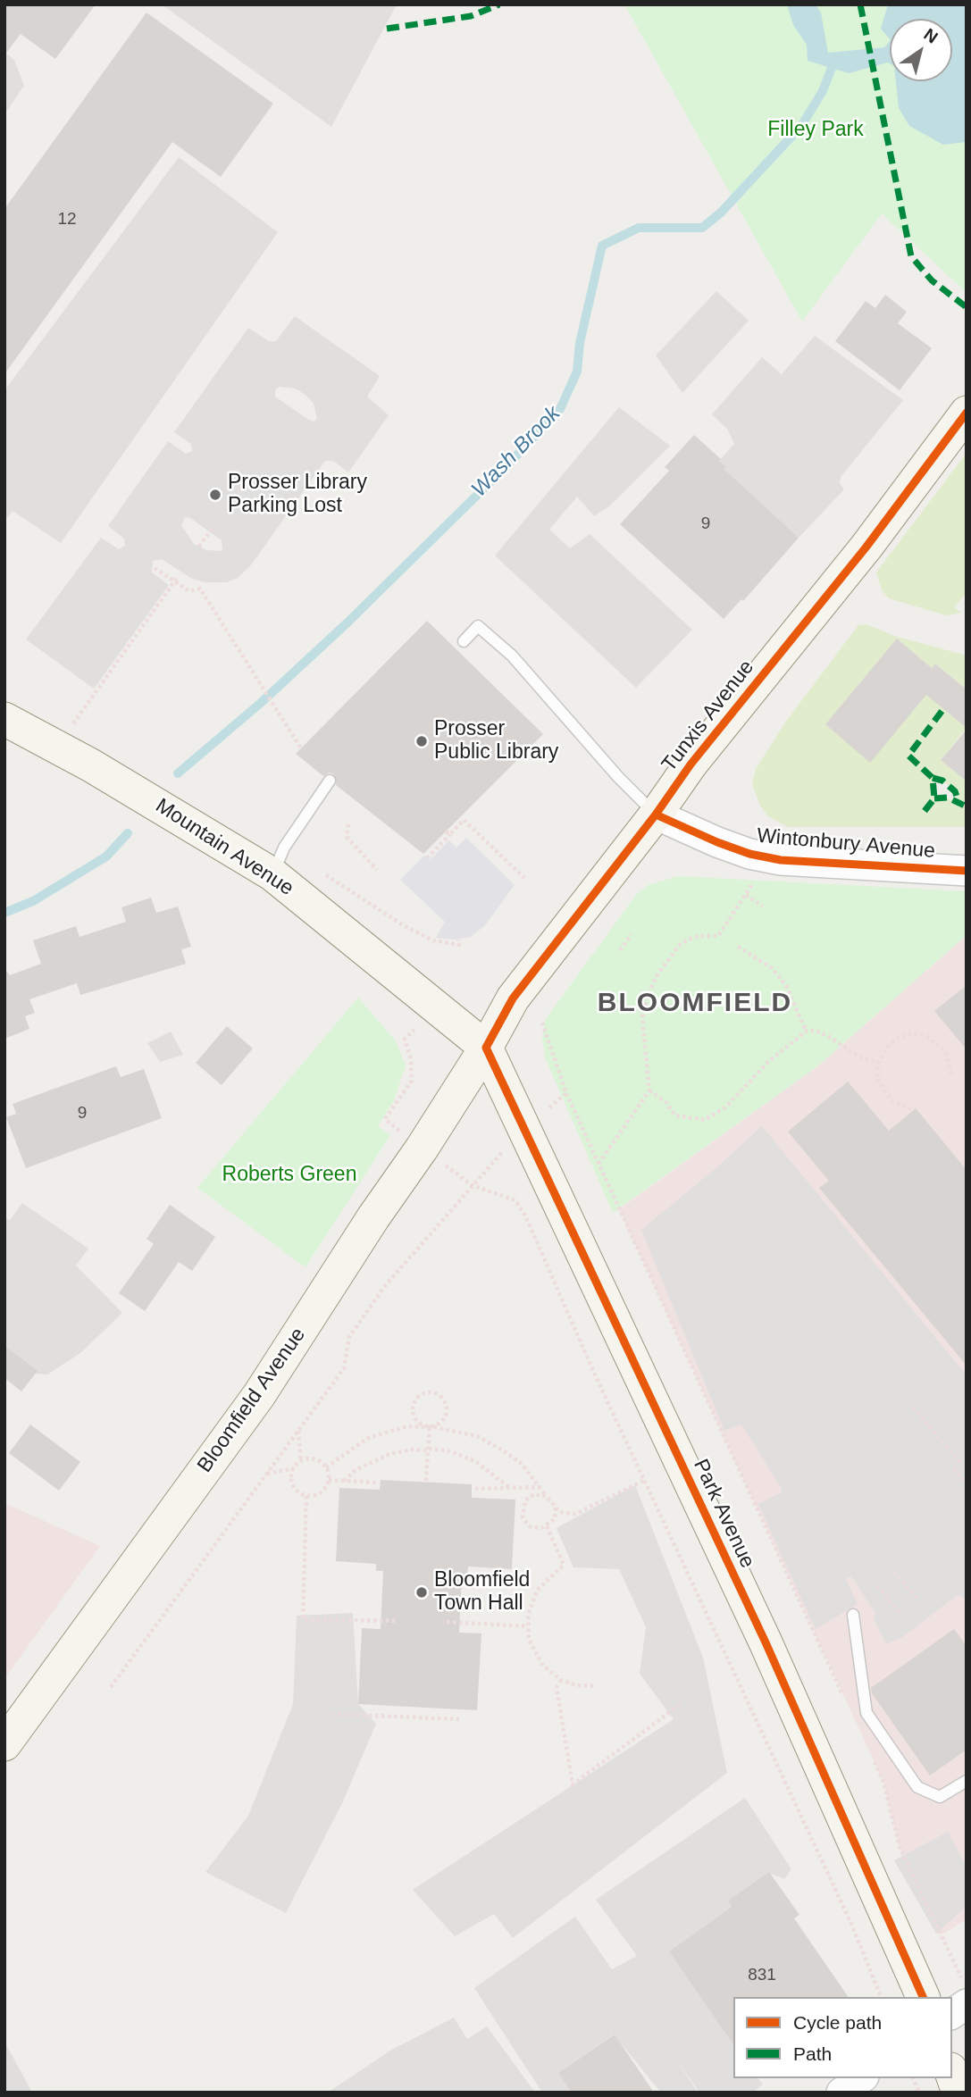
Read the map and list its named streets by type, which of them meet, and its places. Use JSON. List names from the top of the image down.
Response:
{
  "streets": {
    "main road": [
      "Tunxis Avenue",
      "Mountain Avenue",
      "Bloomfield Avenue",
      "Park Avenue"
    ],
    "street": ["Wintonbury Avenue"]
  },
  "crossings": [
    ["Tunxis Avenue", "Wintonbury Avenue"],
    ["Tunxis Avenue", "Mountain Avenue"],
    ["Tunxis Avenue", "Bloomfield Avenue"],
    ["Tunxis Avenue", "Park Avenue"],
    ["Mountain Avenue", "Bloomfield Avenue"],
    ["Mountain Avenue", "Park Avenue"],
    ["Bloomfield Avenue", "Park Avenue"]
  ],
  "districts": ["BLOOMFIELD"],
  "water": ["Wash Brook"],
  "parks": ["Filley Park", "Roberts Green"],
  "places": ["Prosser Library Parking Lost", "Prosser Public Library", "Bloomfield Town Hall"],
  "house_numbers": [
    "12",
    "9",
    "9",
    "831"
  ],
  "legend": ["Cycle path", "Path"],
  "north": "top right"
}
